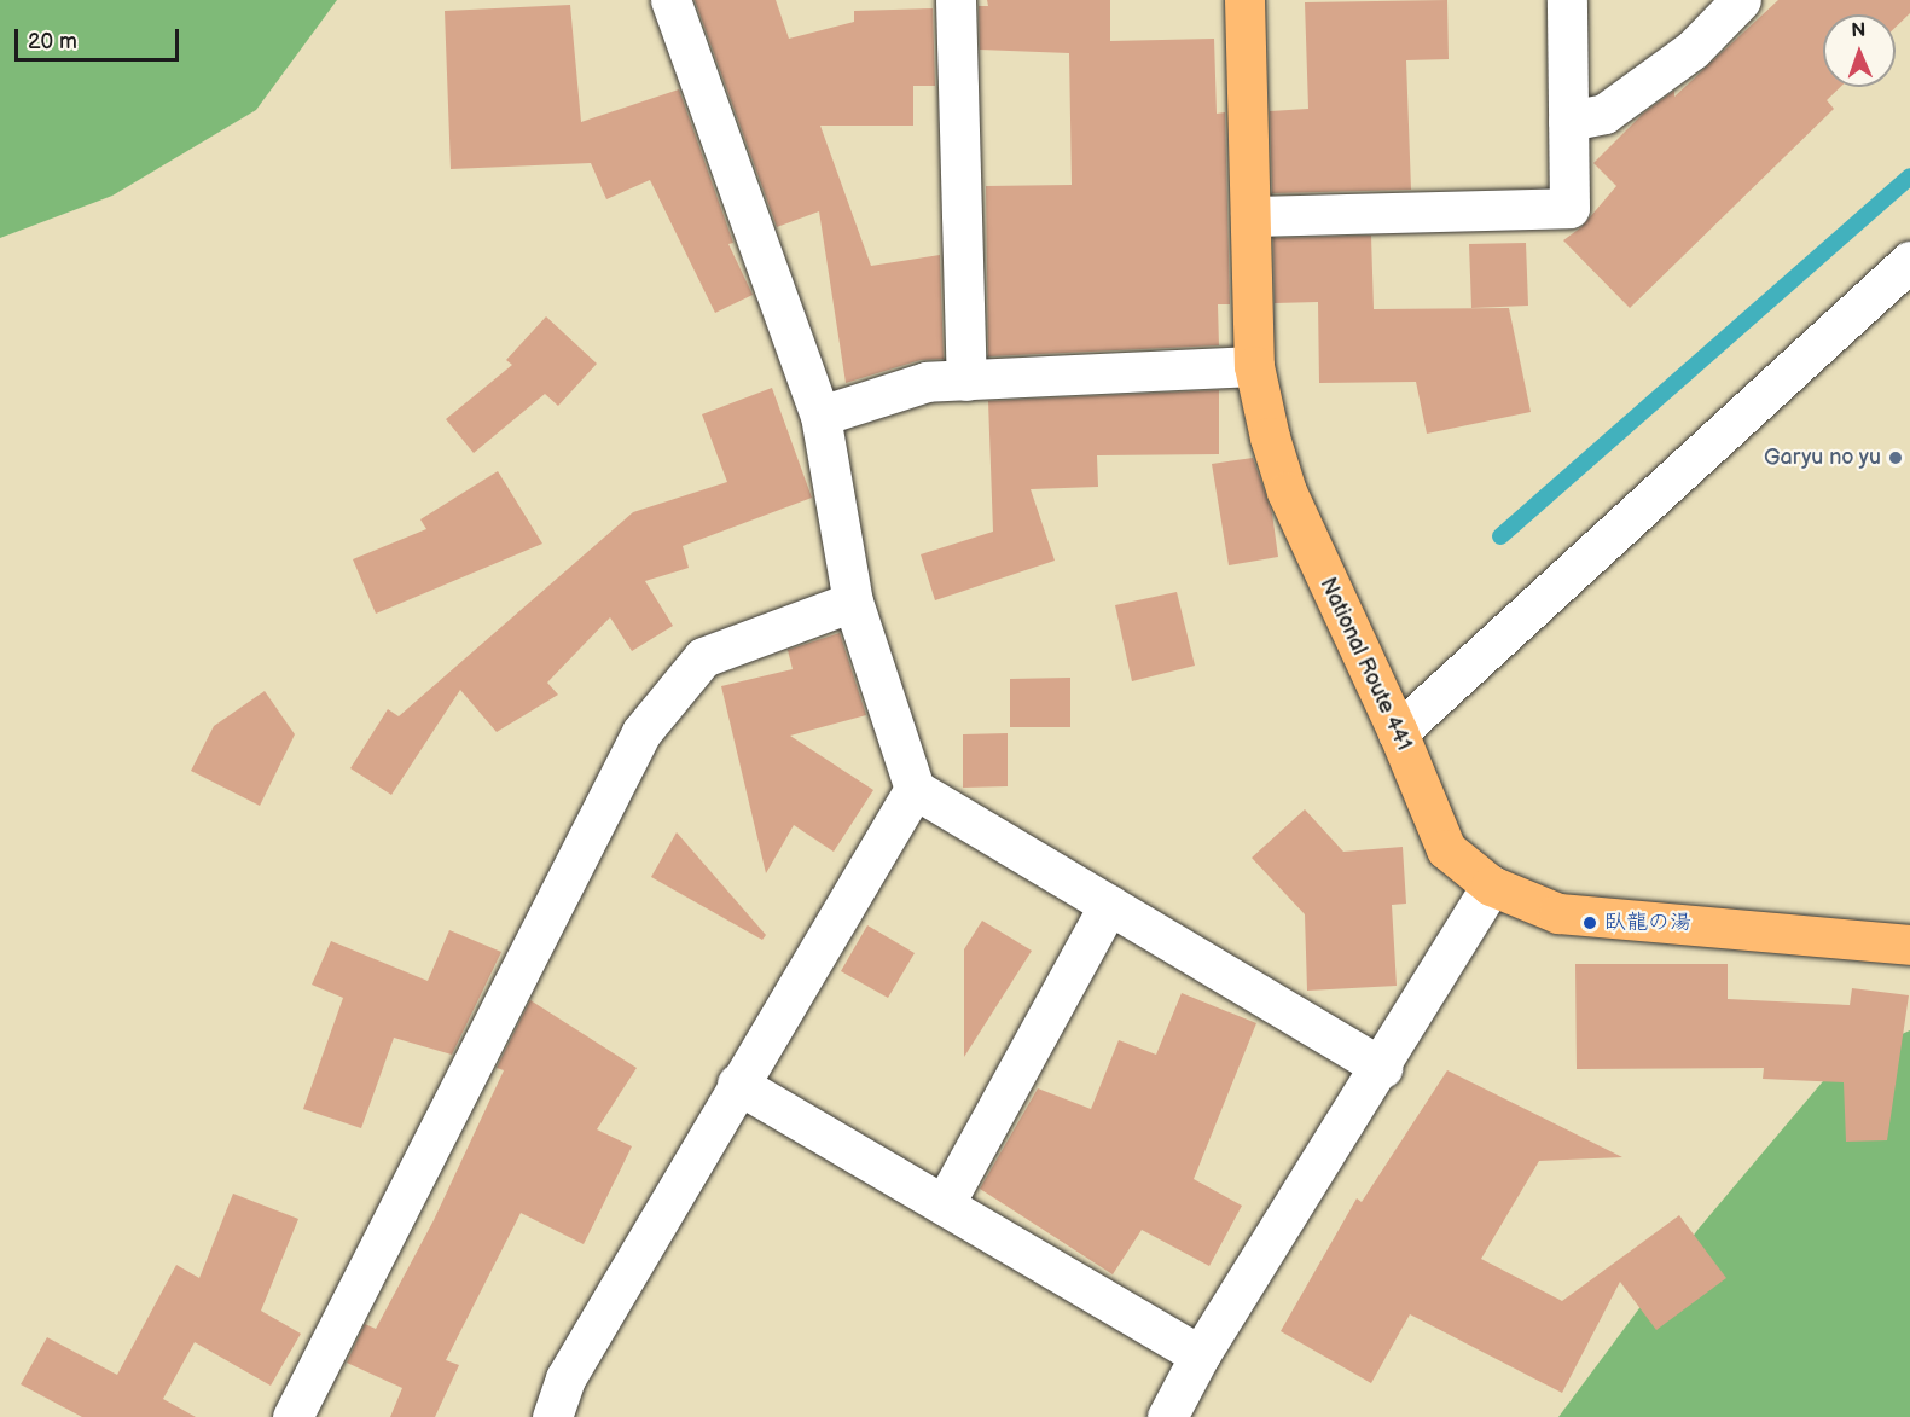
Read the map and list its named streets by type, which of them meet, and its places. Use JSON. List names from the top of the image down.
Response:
{
  "streets": {
    "highway": ["National Route 441"]
  },
  "places": ["Garyu no yu", "臥龍の湯"],
  "scale_bar": "20 m",
  "north": "top"
}
